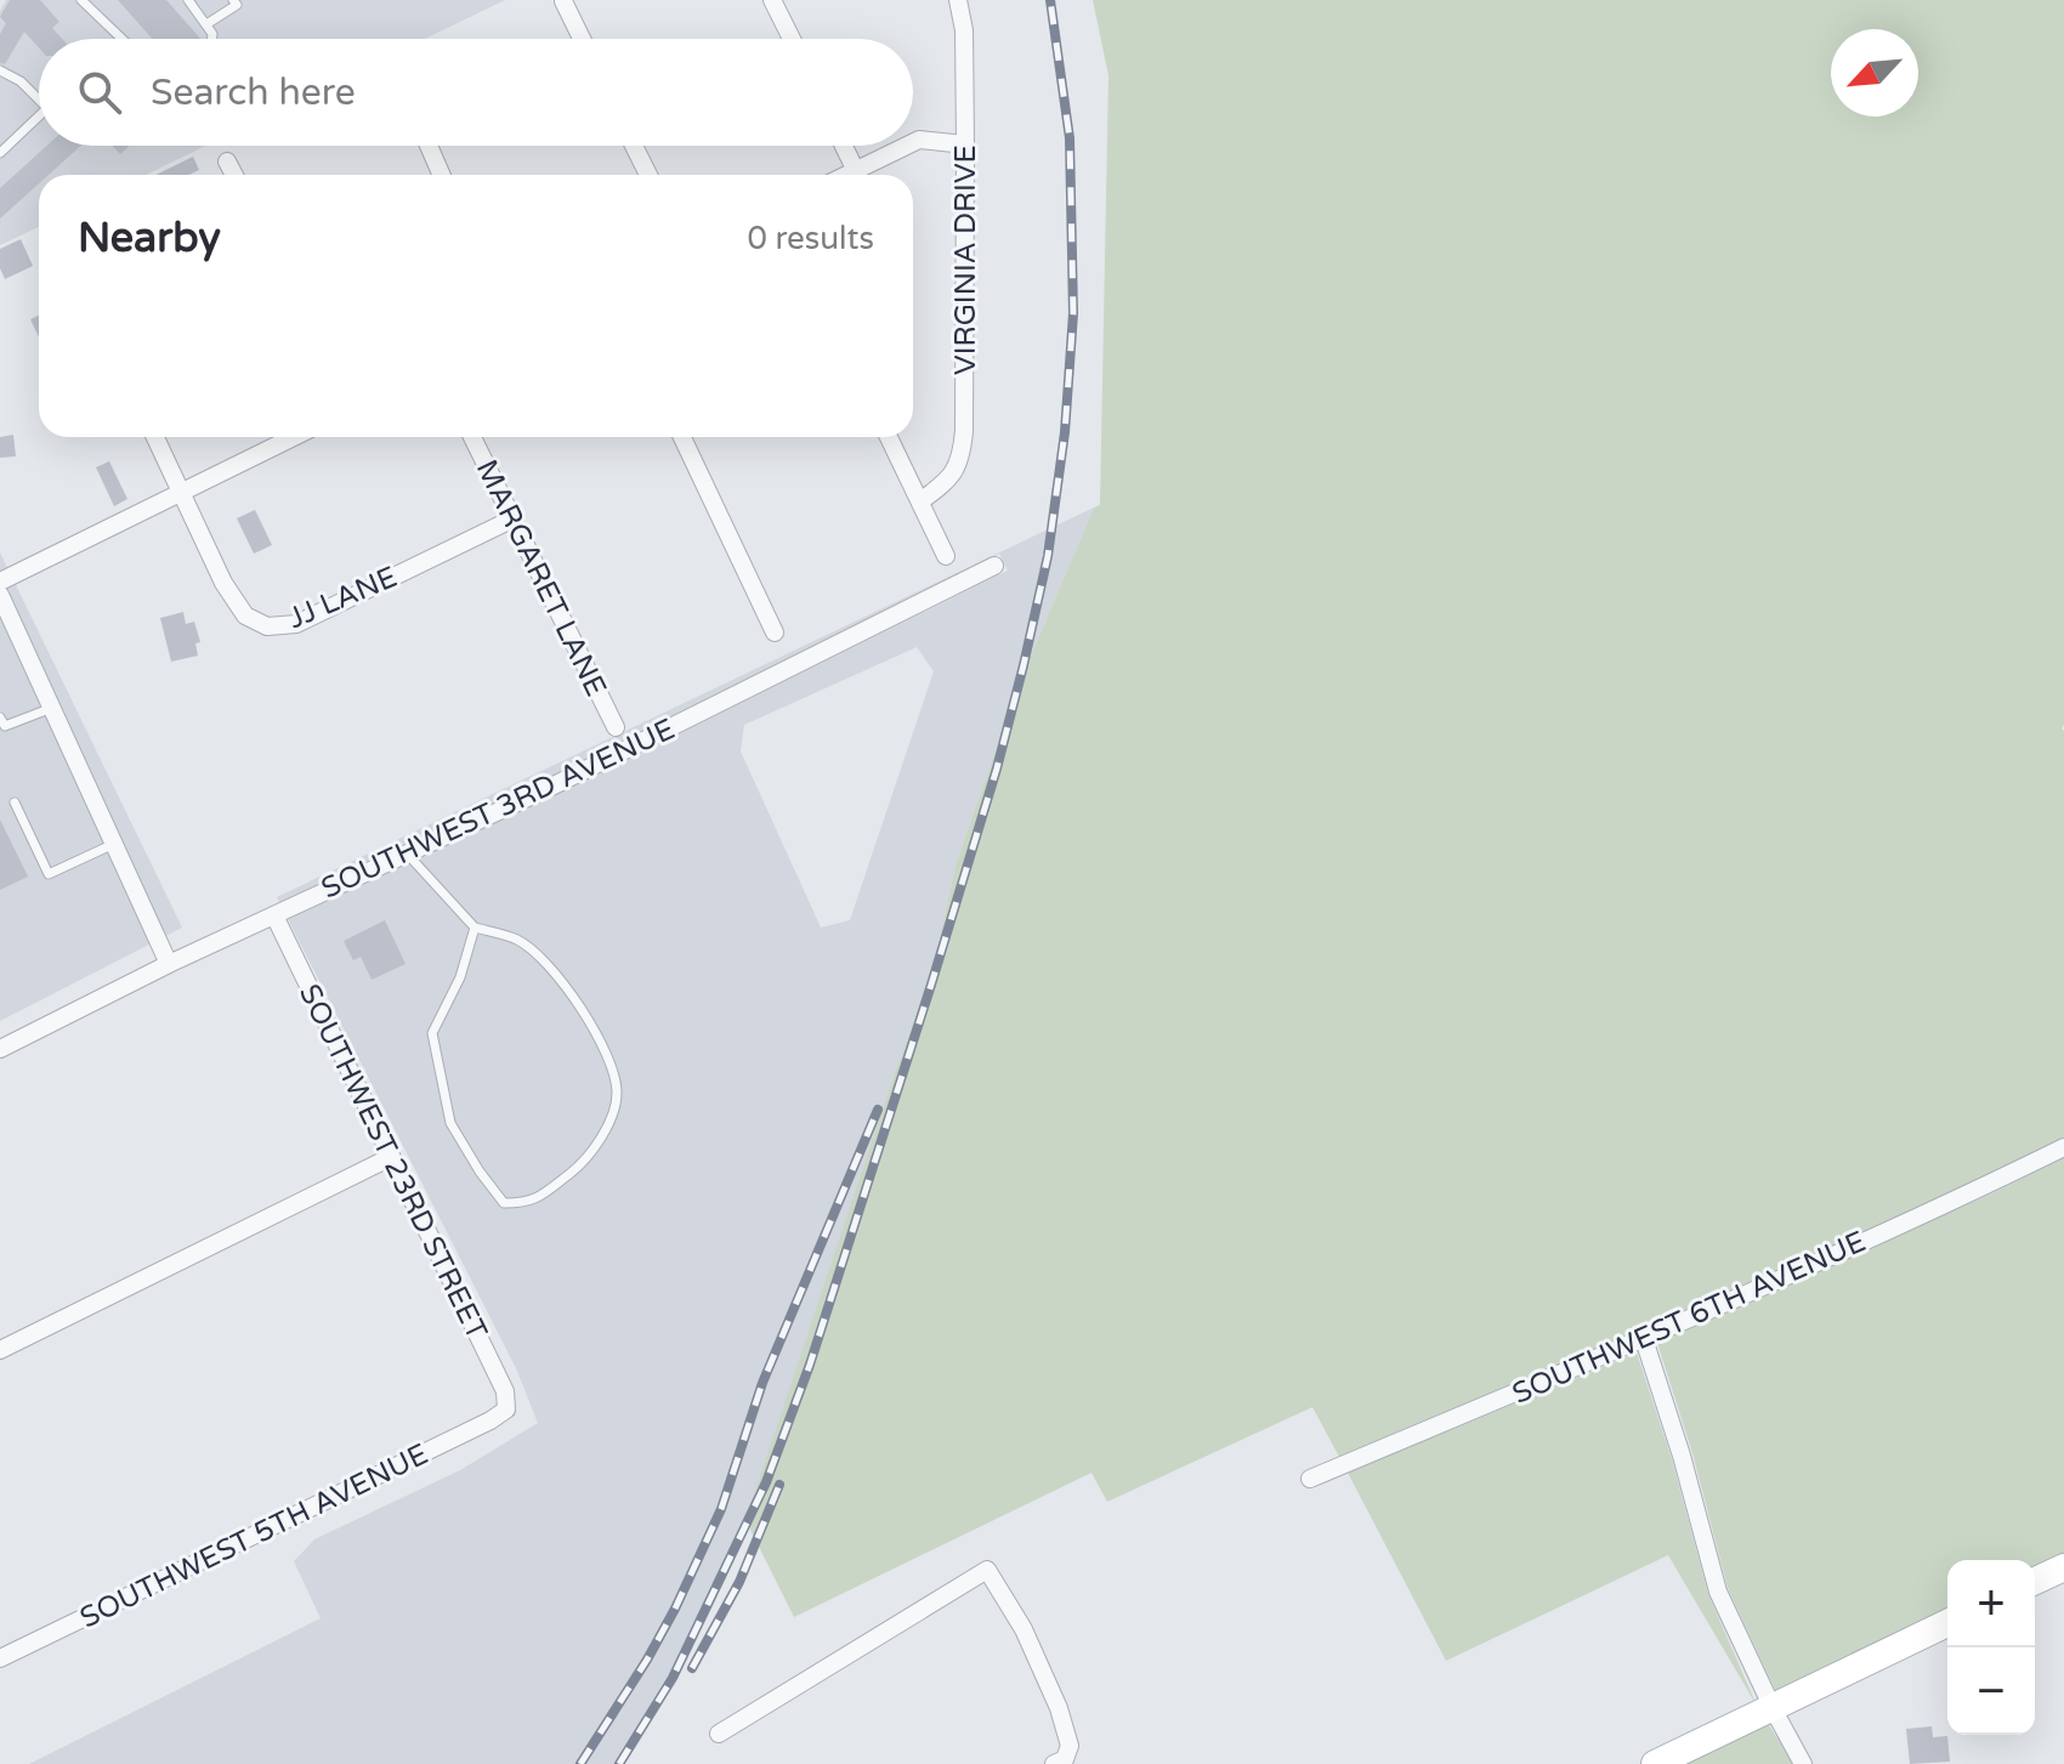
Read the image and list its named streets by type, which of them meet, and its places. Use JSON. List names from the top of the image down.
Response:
{
  "streets": {
    "street": [
      "VIRGINIA DRIVE",
      "MARGARET LANE",
      "JJ LANE",
      "SOUTHWEST 3RD AVENUE",
      "SOUTHWEST 23RD STREET",
      "SOUTHWEST 6TH AVENUE",
      "SOUTHWEST 5TH AVENUE"
    ]
  },
  "crossings": [
    ["MARGARET LANE", "JJ LANE"],
    ["SOUTHWEST 3RD AVENUE", "SOUTHWEST 23RD STREET"],
    ["SOUTHWEST 23RD STREET", "SOUTHWEST 5TH AVENUE"]
  ],
  "north": "bottom left",
  "page": {
    "search": "Search here",
    "heading": ["Nearby", "0 results"],
    "map_buttons": ["+", "−"]
  }
}
